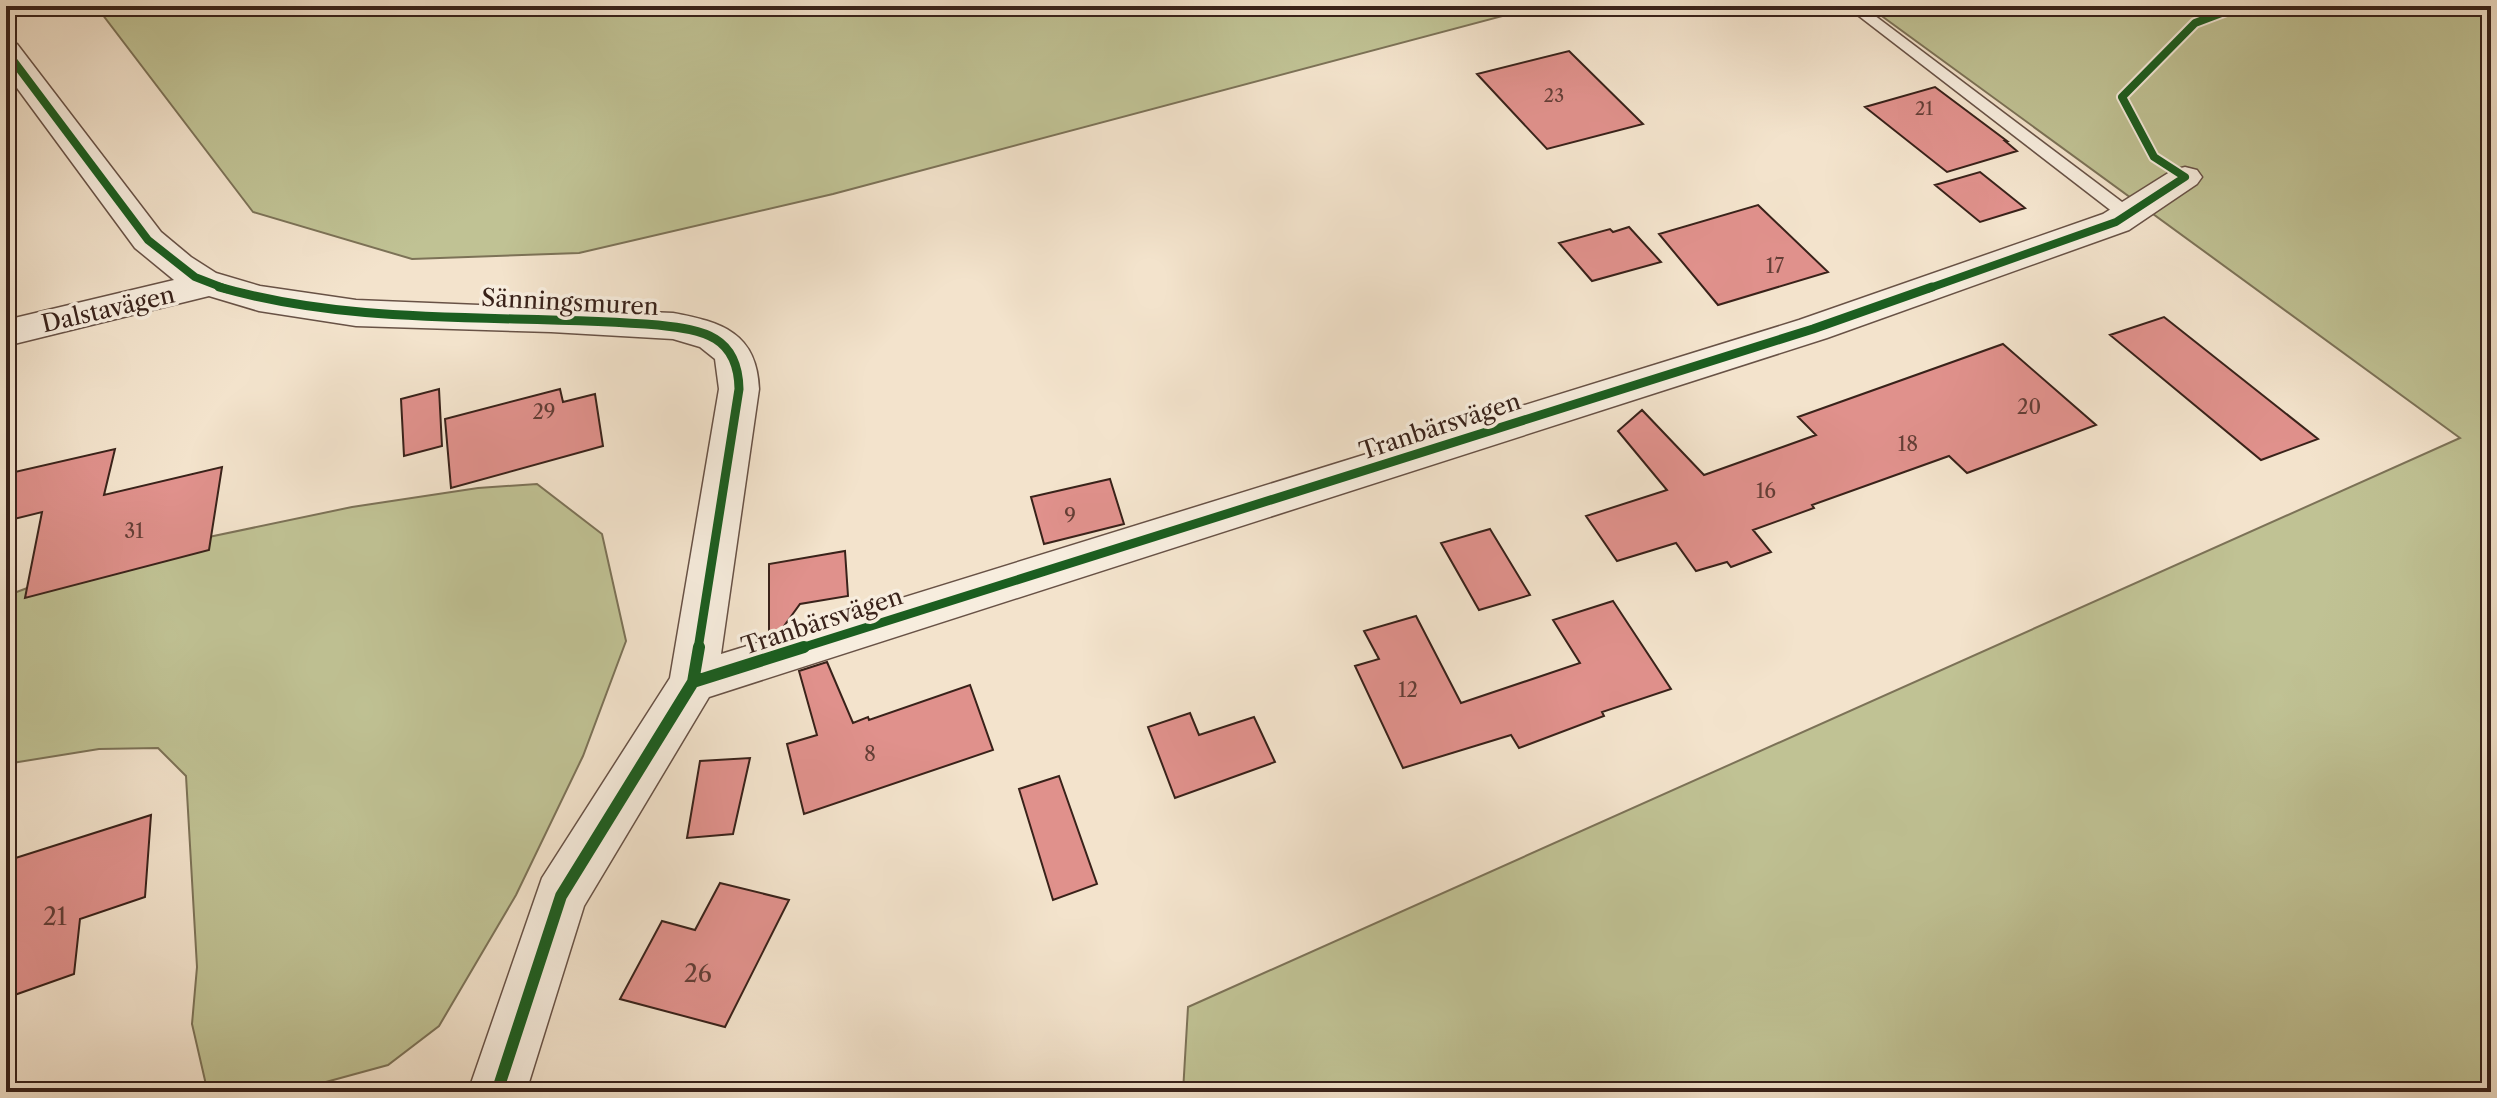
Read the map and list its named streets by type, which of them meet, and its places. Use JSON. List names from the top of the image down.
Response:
{
  "streets": {
    "street": ["Sänningsmuren", "Dalstavägen", "Tranbärsvägen"]
  },
  "crossings": [
    ["Sänningsmuren", "Dalstavägen"],
    ["Sänningsmuren", "Tranbärsvägen"]
  ],
  "house_numbers": [
    "23",
    "21",
    "17",
    "20",
    "29",
    "18",
    "16",
    "9",
    "31",
    "12",
    "8",
    "21",
    "26"
  ]
}
